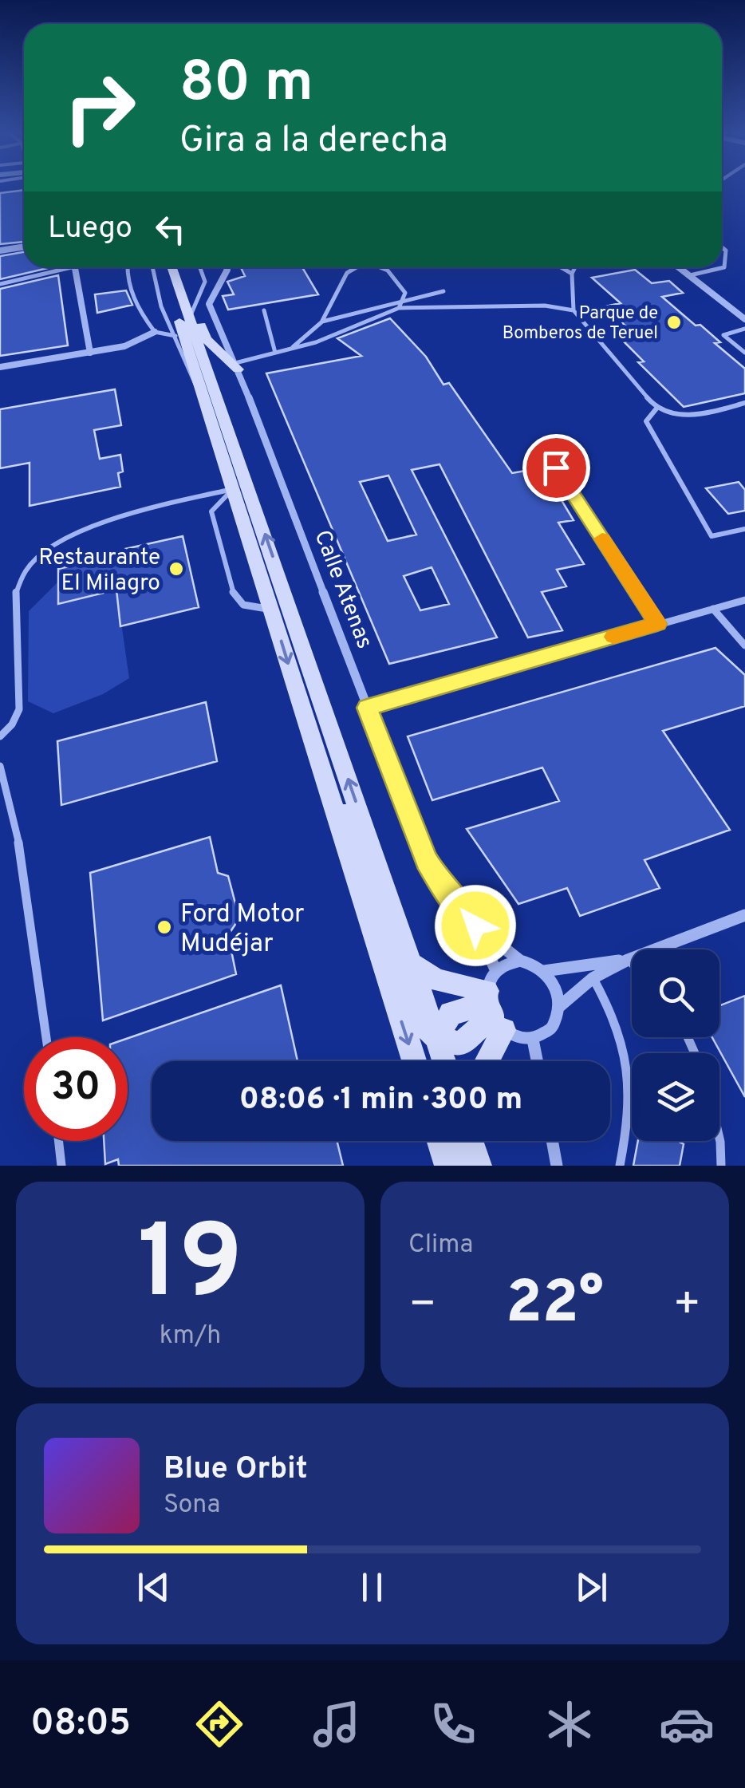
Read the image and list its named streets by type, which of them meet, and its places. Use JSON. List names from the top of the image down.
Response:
{
  "streets": {
    "street": ["Calle Atenas"]
  },
  "places": ["Parque de Bomberos de Teruel", "Restaurante El Milagro", "Ford Motor Mudéjar"],
  "page": {
    "turn": ["80 m", "Gira a la derecha"],
    "then": "Luego",
    "limit": "30",
    "trip": "08:06 · 1 min · 300 m",
    "tile": [
      ["19", "km/h"],
      "Clima"
    ],
    "heat": ["−", "22°", "+"],
    "song": ["Blue Orbit", "Sona"],
    "tabs": "08:05"
  }
}
